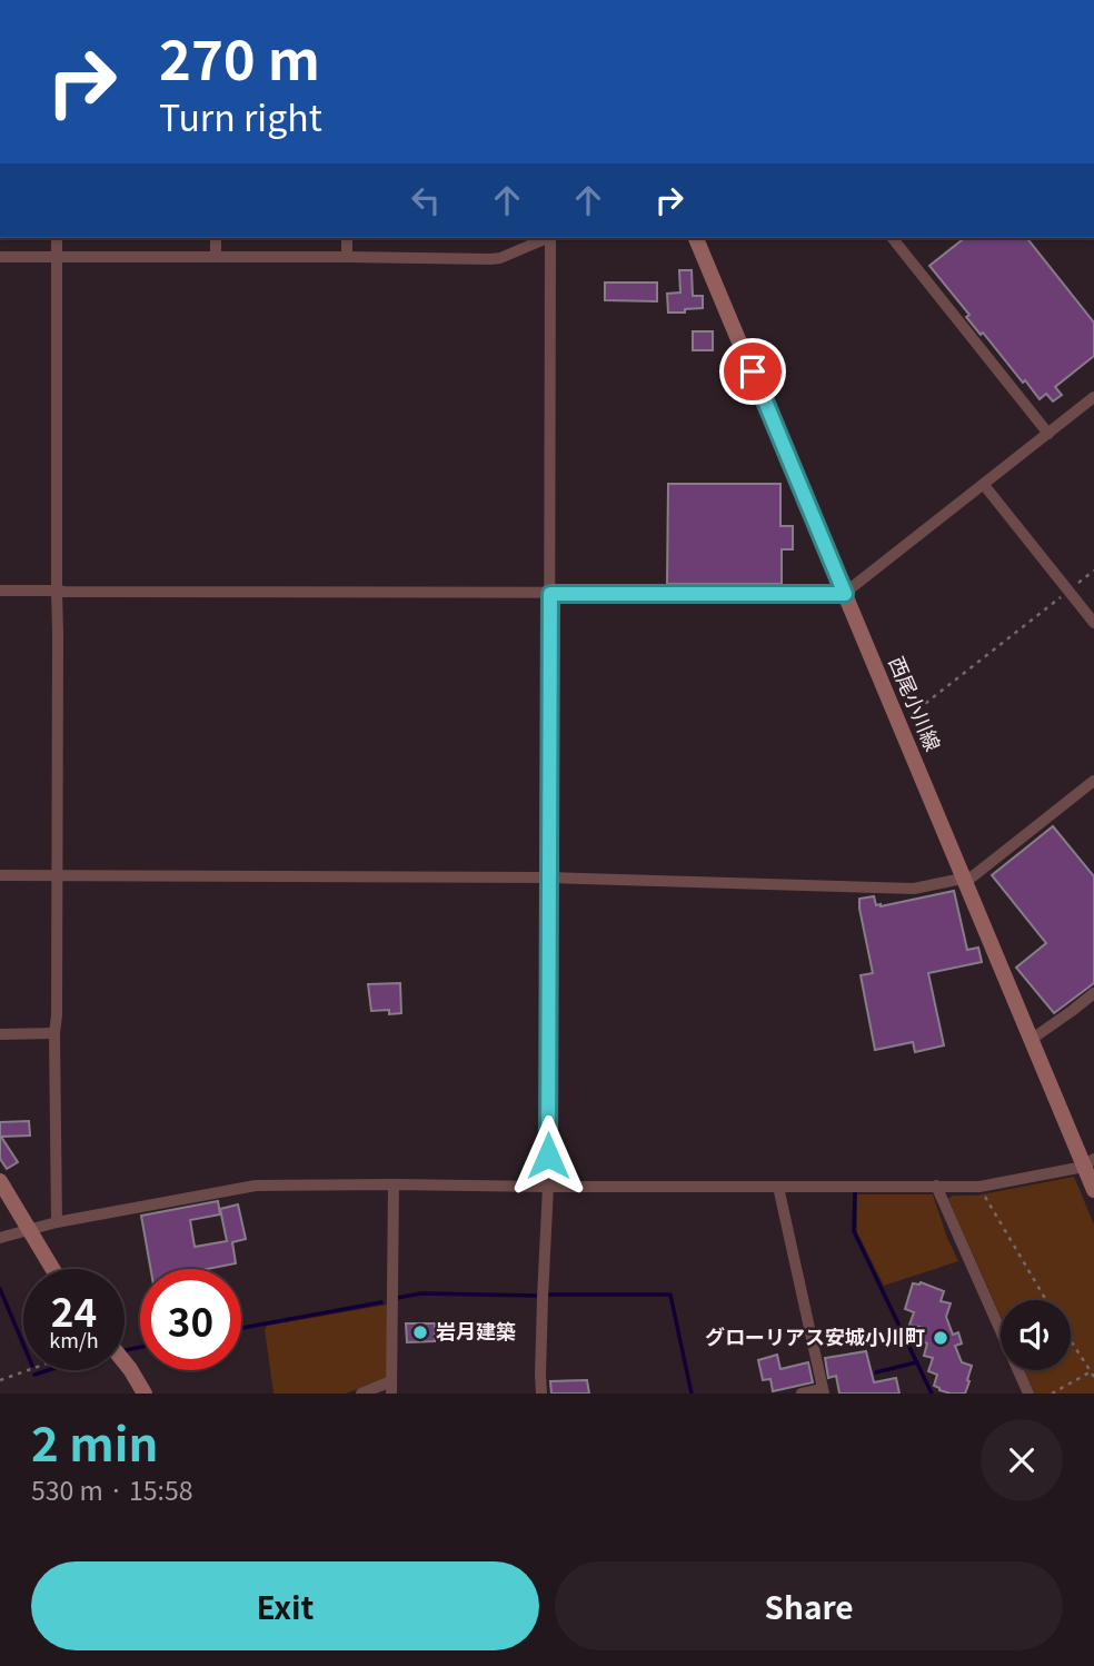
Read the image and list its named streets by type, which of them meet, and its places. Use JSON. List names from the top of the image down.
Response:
{
  "streets": {
    "main road": ["西尾小川線"]
  },
  "places": ["岩月建築", "グローリアス安城小川町"],
  "page": {
    "turn": ["270 m", "Turn right"],
    "speed": "24 km/h",
    "limit": "30",
    "heading": ["2 min", "530 m · 15:58"],
    "buttons": ["Exit", "Share"]
  }
}
